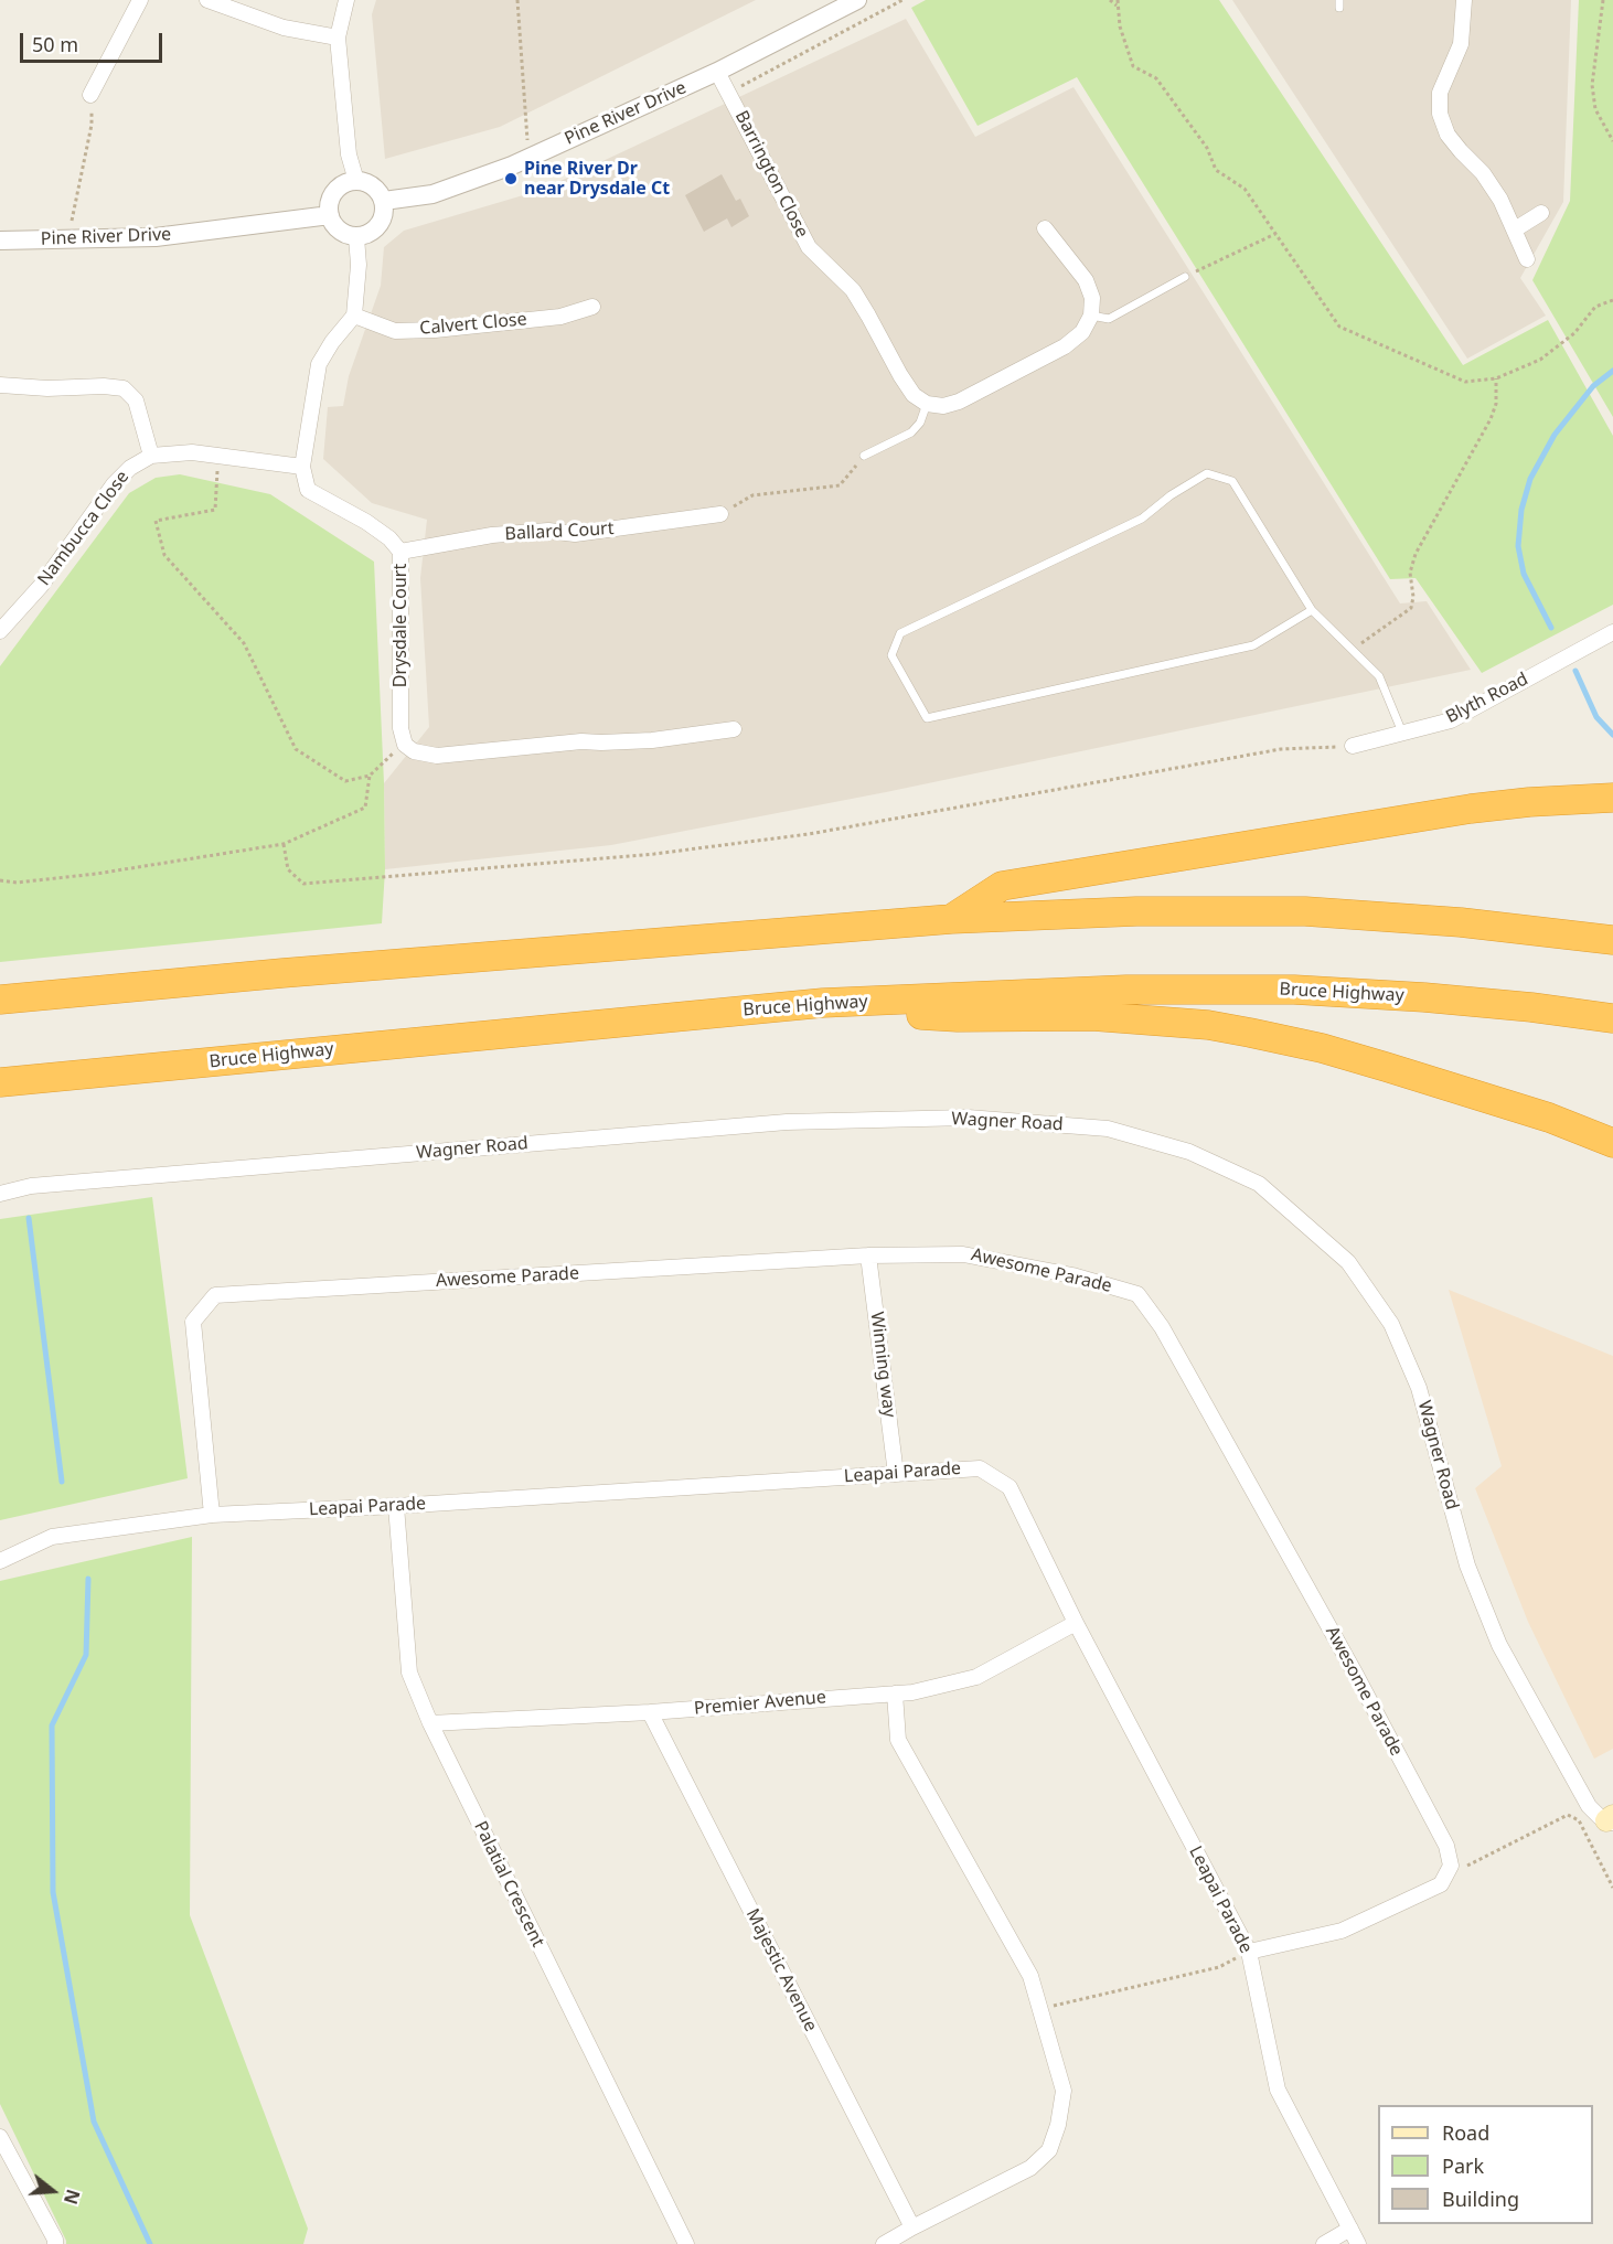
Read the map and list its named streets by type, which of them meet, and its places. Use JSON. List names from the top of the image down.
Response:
{
  "streets": {
    "highway": ["Bruce Highway"],
    "street": [
      "Pine River Drive",
      "Barrington Close",
      "Calvert Close",
      "Nambucca Close",
      "Ballard Court",
      "Drysdale Court",
      "Blyth Road",
      "Wagner Road",
      "Awesome Parade",
      "Winning way",
      "Leapai Parade",
      "Premier Avenue",
      "Palatial Crescent",
      "Majestic Avenue"
    ]
  },
  "crossings": [
    ["Pine River Drive", "Barrington Close"],
    ["Nambucca Close", "Drysdale Court"],
    ["Ballard Court", "Drysdale Court"],
    ["Awesome Parade", "Winning way"],
    ["Awesome Parade", "Leapai Parade"],
    ["Winning way", "Leapai Parade"],
    ["Leapai Parade", "Premier Avenue"],
    ["Leapai Parade", "Palatial Crescent"],
    ["Premier Avenue", "Palatial Crescent"],
    ["Premier Avenue", "Majestic Avenue"]
  ],
  "places": ["Pine River Dr near Drysdale Ct"],
  "legend": ["Road", "Park", "Building"],
  "scale_bar": "50 m",
  "north": "right"
}
